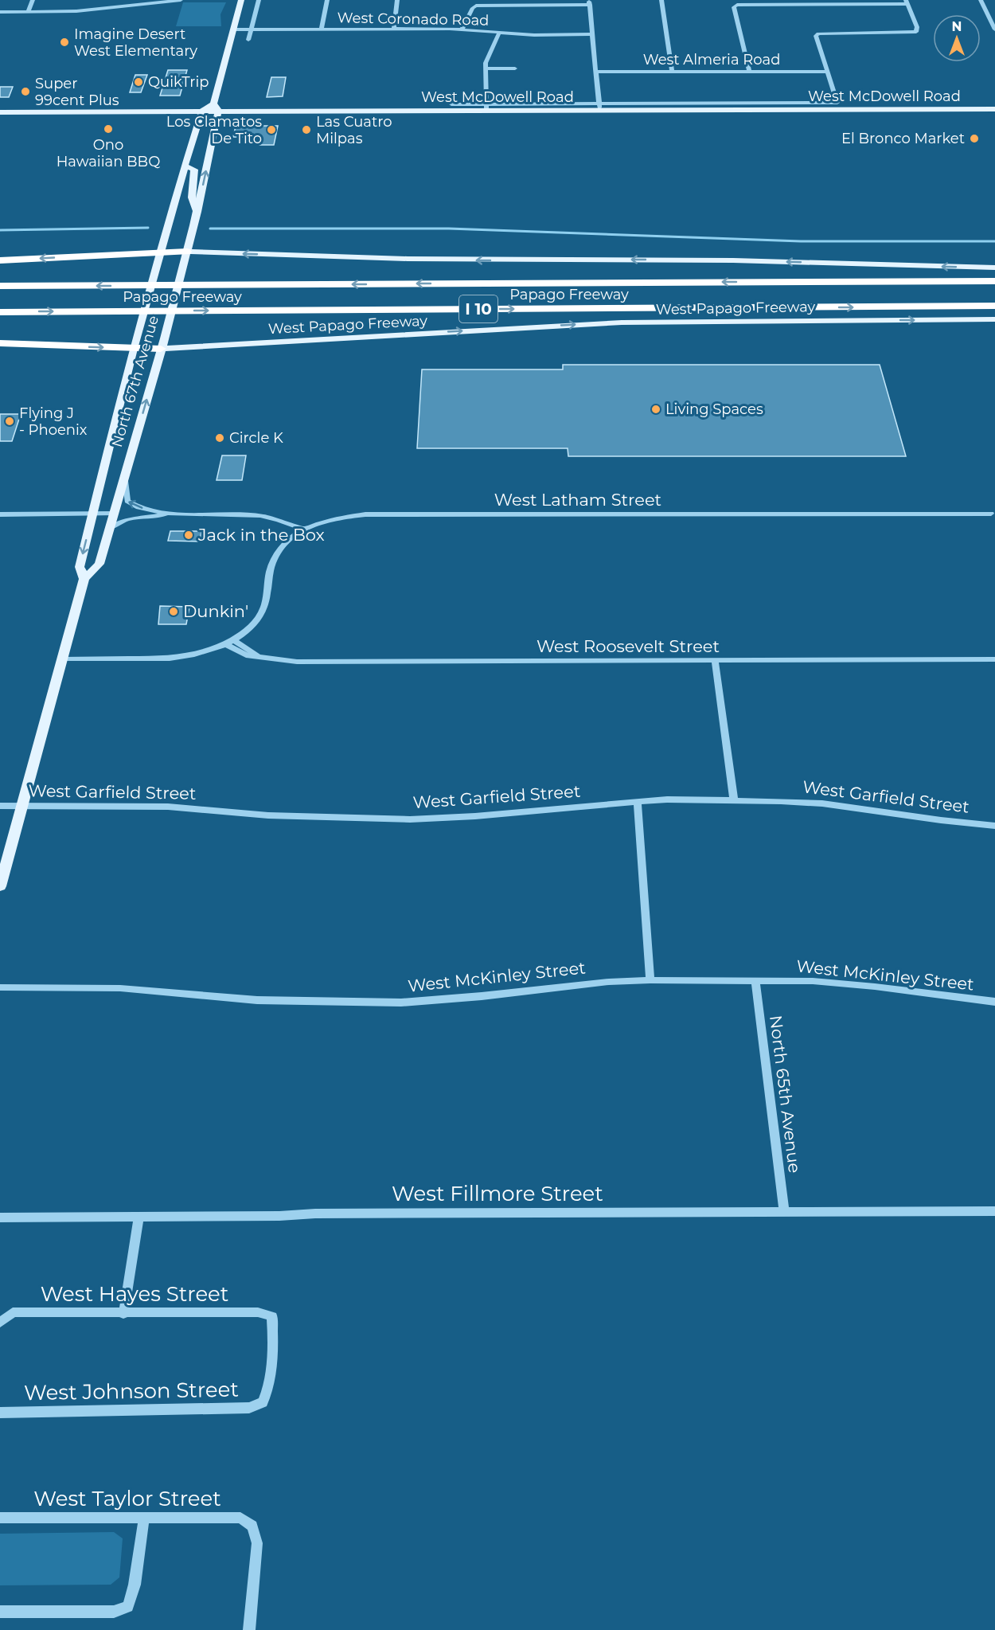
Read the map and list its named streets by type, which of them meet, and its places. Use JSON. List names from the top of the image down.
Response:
{
  "streets": {
    "highway": ["Papago Freeway", "I 10"],
    "main road": ["West McDowell Road", "West Papago Freeway", "North 67th Avenue"],
    "street": [
      "West Coronado Road",
      "West Almeria Road",
      "West Latham Street",
      "West Roosevelt Street",
      "West Garfield Street",
      "West McKinley Street",
      "North 65th Avenue",
      "West Fillmore Street",
      "West Hayes Street",
      "West Johnson Street",
      "West Taylor Street"
    ]
  },
  "crossings": [
    ["West Almeria Road", "West McDowell Road"],
    ["West McDowell Road", "North 67th Avenue"],
    ["West Papago Freeway", "North 67th Avenue"],
    ["North 67th Avenue", "West Garfield Street"],
    ["West McKinley Street", "North 65th Avenue"],
    ["North 65th Avenue", "West Fillmore Street"],
    ["West Hayes Street", "West Johnson Street"]
  ],
  "places": [
    "Imagine Desert West Elementary",
    "QuikTrip",
    "Super 99cent Plus",
    "Ono Hawaiian BBQ",
    "Los Clamatos De Tito",
    "Las Cuatro Milpas",
    "El Bronco Market",
    "Living Spaces",
    "Flying J - Phoenix",
    "Circle K",
    "Jack in the Box",
    "Dunkin'"
  ],
  "north": "top"
}
